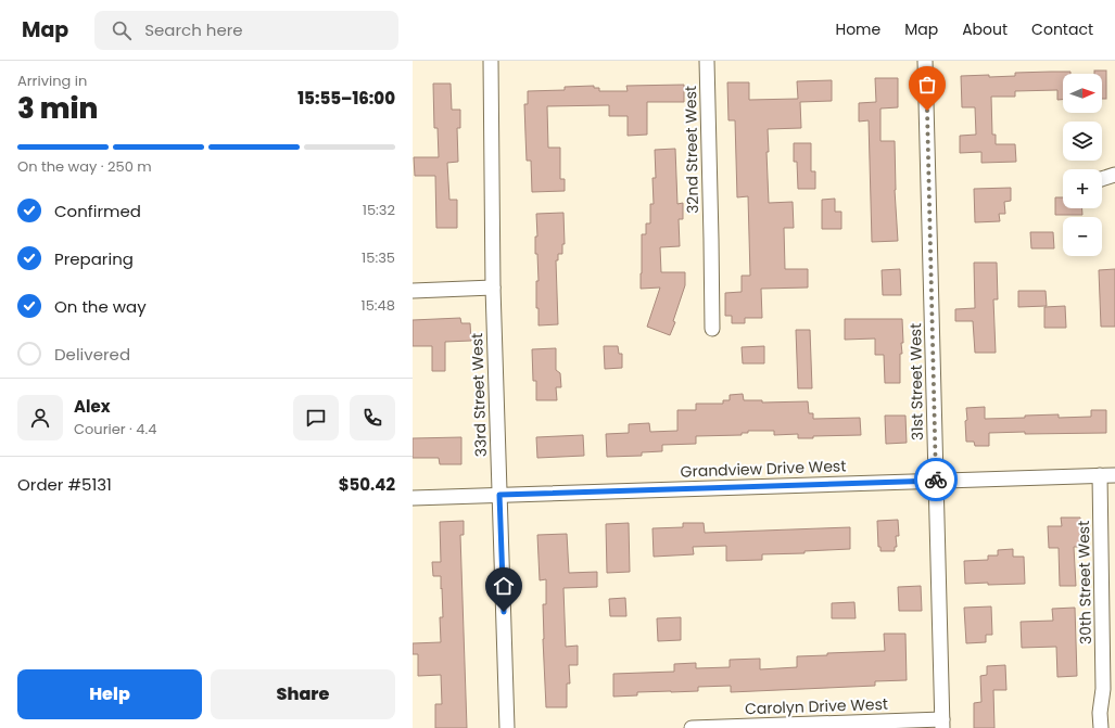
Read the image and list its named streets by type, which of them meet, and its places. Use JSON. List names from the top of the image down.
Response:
{
  "streets": {
    "street": [
      "32nd Street West",
      "31st Street West",
      "33rd Street West",
      "Grandview Drive West",
      "30th Street West",
      "Carolyn Drive West"
    ]
  },
  "crossings": [
    ["31st Street West", "Grandview Drive West"],
    ["31st Street West", "Carolyn Drive West"],
    ["33rd Street West", "Grandview Drive West"],
    ["Grandview Drive West", "30th Street West"]
  ],
  "north": "right",
  "page": {
    "header": "Map",
    "search": "Search here",
    "nav": [
      "Home",
      "Map",
      "About",
      "Contact"
    ],
    "heading": ["3 min", "Arriving in", "15:55–16:00"],
    "panel": [
      "Alex",
      "Courier · 4.4",
      "Order #5131",
      "$50.42"
    ],
    "map_buttons": ["+", "−"],
    "bar": "On the way · 250 m",
    "list": [
      ["Confirmed", "15:32"],
      ["Preparing", "15:35"],
      ["On the way", "15:48"],
      "Delivered"
    ],
    "buttons": ["Help", "Share"]
  }
}
